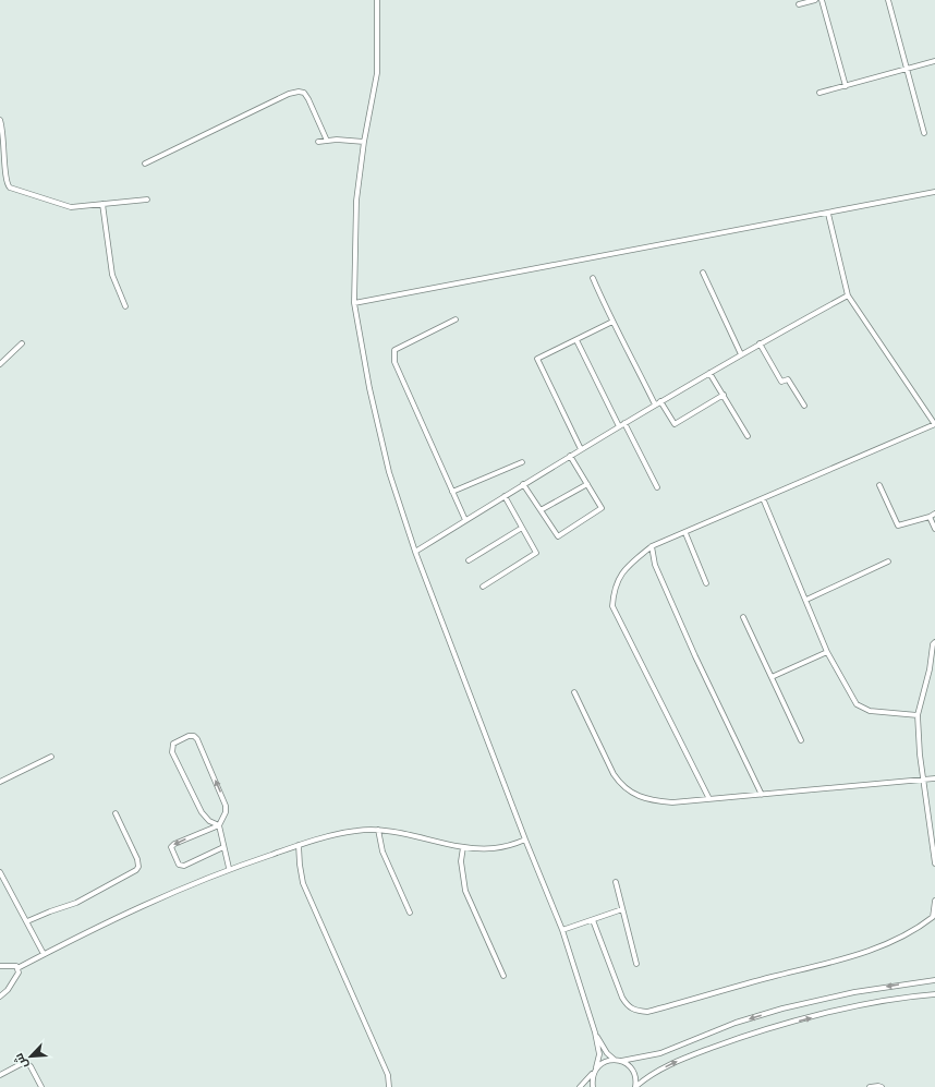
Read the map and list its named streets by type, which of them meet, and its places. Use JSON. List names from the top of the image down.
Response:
{
  "north": "bottom left"
}
